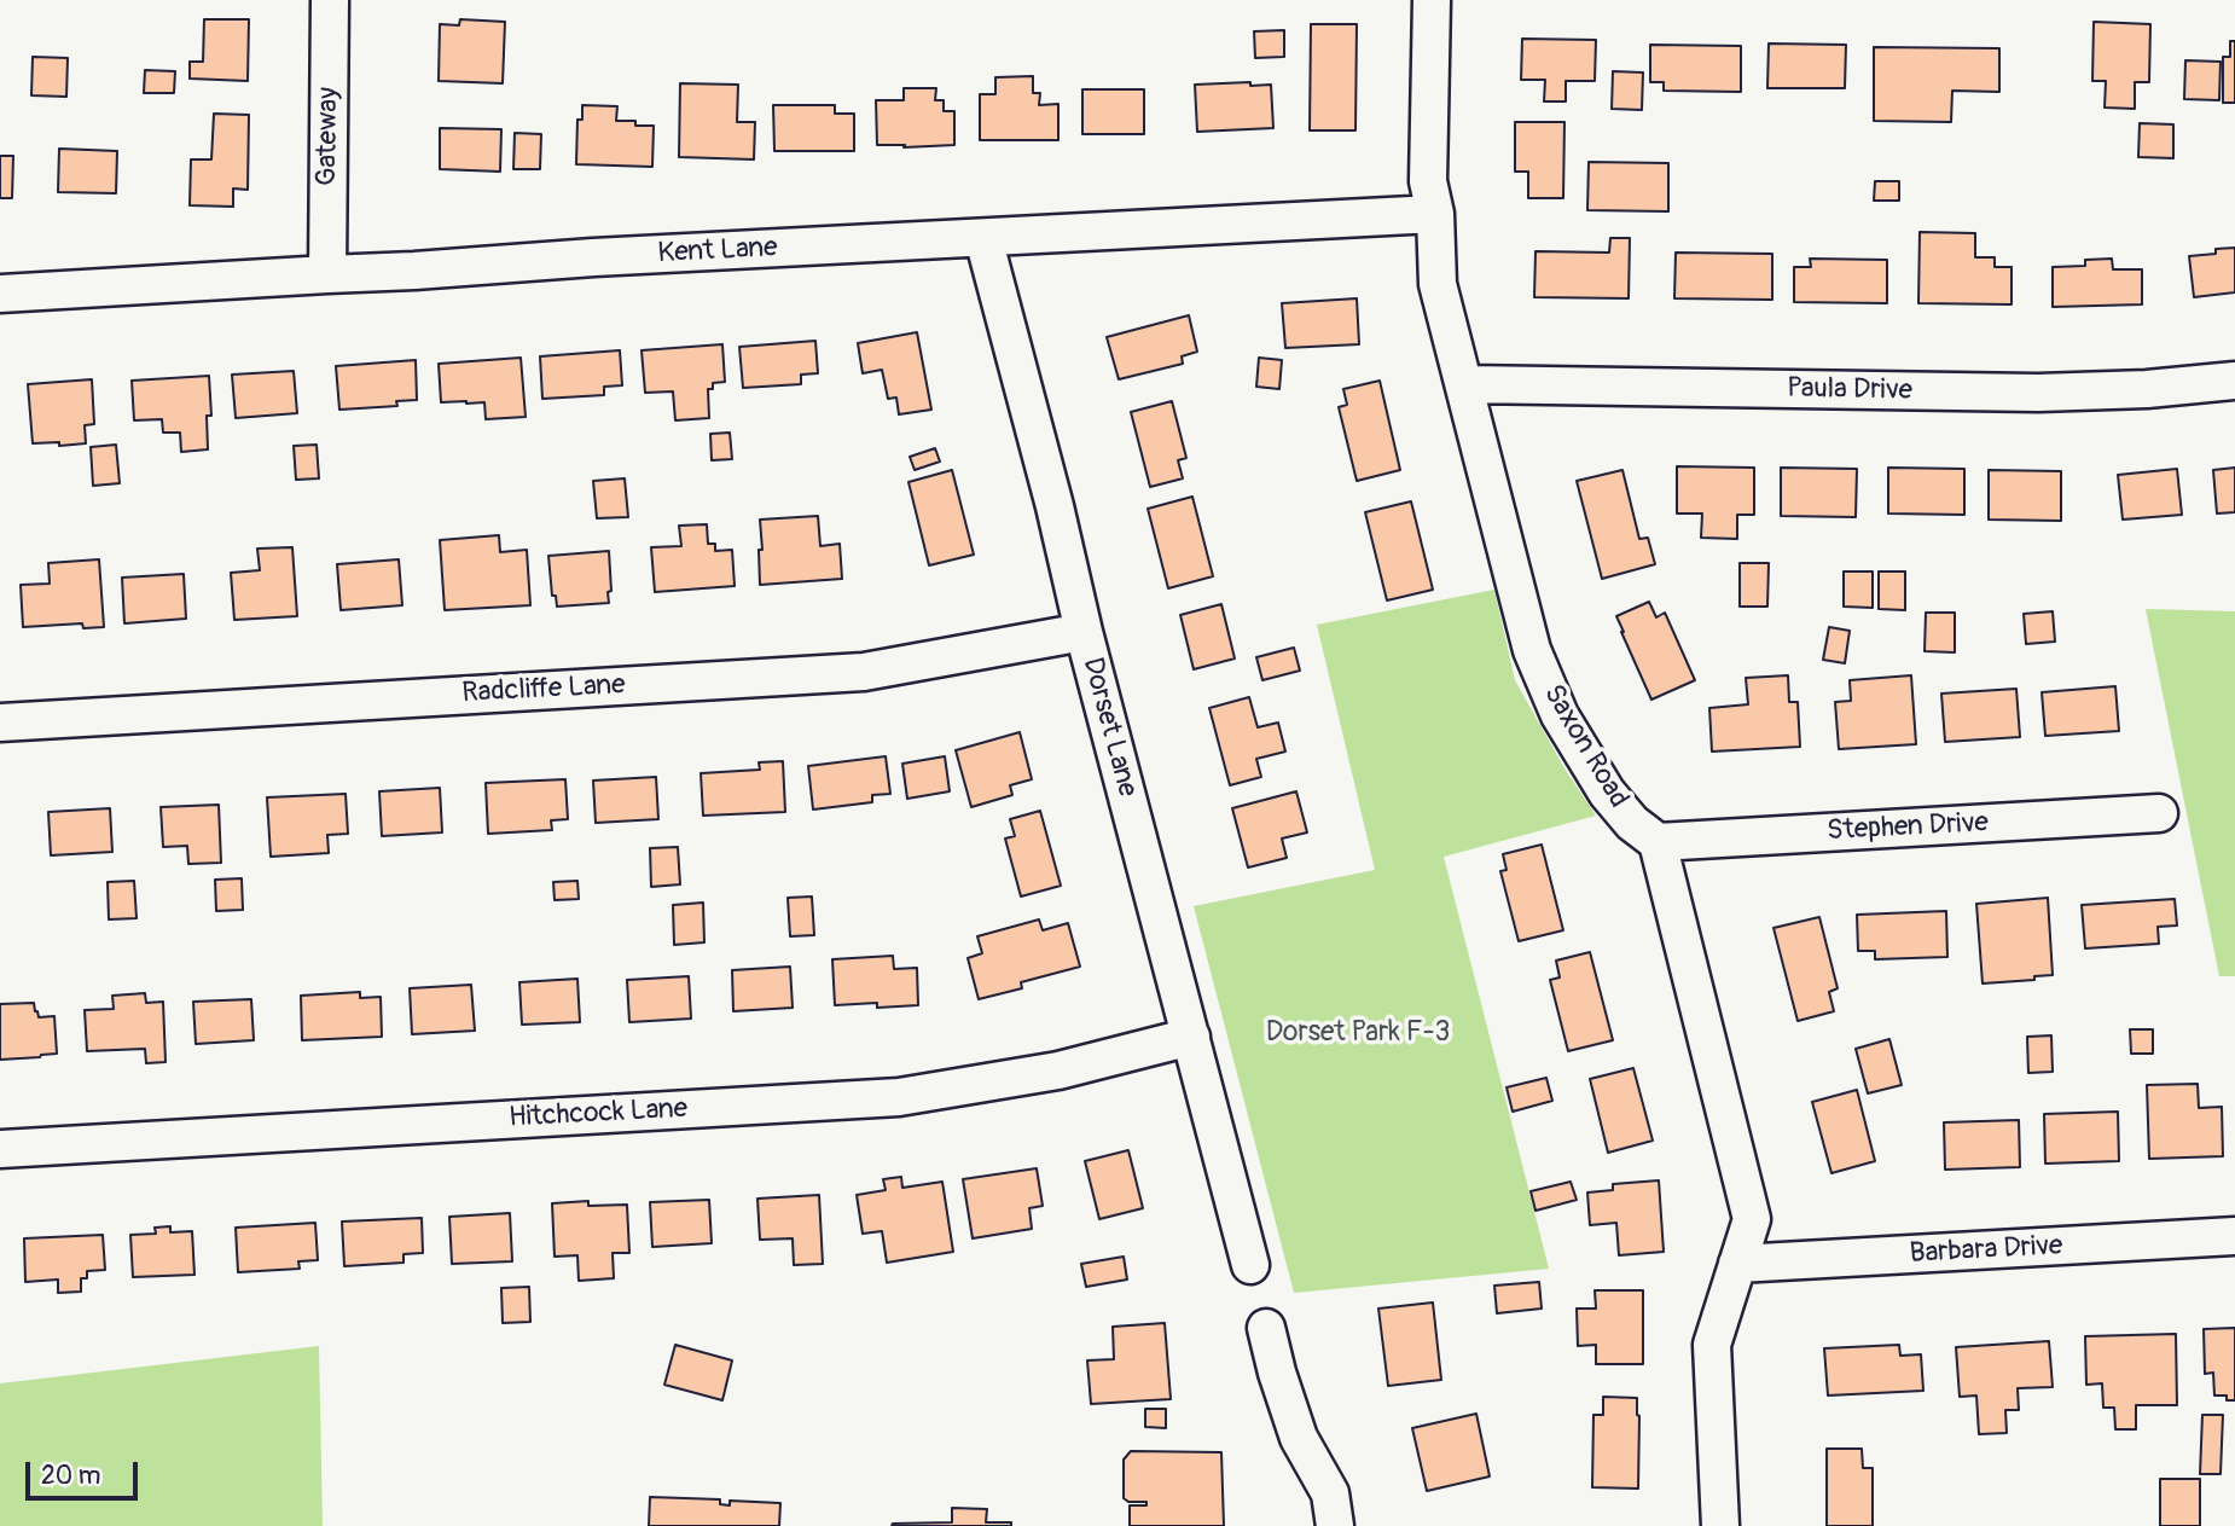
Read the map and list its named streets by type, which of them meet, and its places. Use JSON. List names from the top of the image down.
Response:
{
  "streets": {
    "street": [
      "Gateway",
      "Kent Lane",
      "Paula Drive",
      "Radcliffe Lane",
      "Dorset Lane",
      "Saxon Road",
      "Stephen Drive",
      "Hitchcock Lane",
      "Barbara Drive"
    ]
  },
  "crossings": [
    ["Gateway", "Kent Lane"],
    ["Kent Lane", "Dorset Lane"],
    ["Kent Lane", "Saxon Road"],
    ["Paula Drive", "Saxon Road"],
    ["Radcliffe Lane", "Dorset Lane"],
    ["Dorset Lane", "Hitchcock Lane"],
    ["Saxon Road", "Stephen Drive"]
  ],
  "parks": ["Dorset Park F-3"],
  "scale_bar": "20 m"
}
